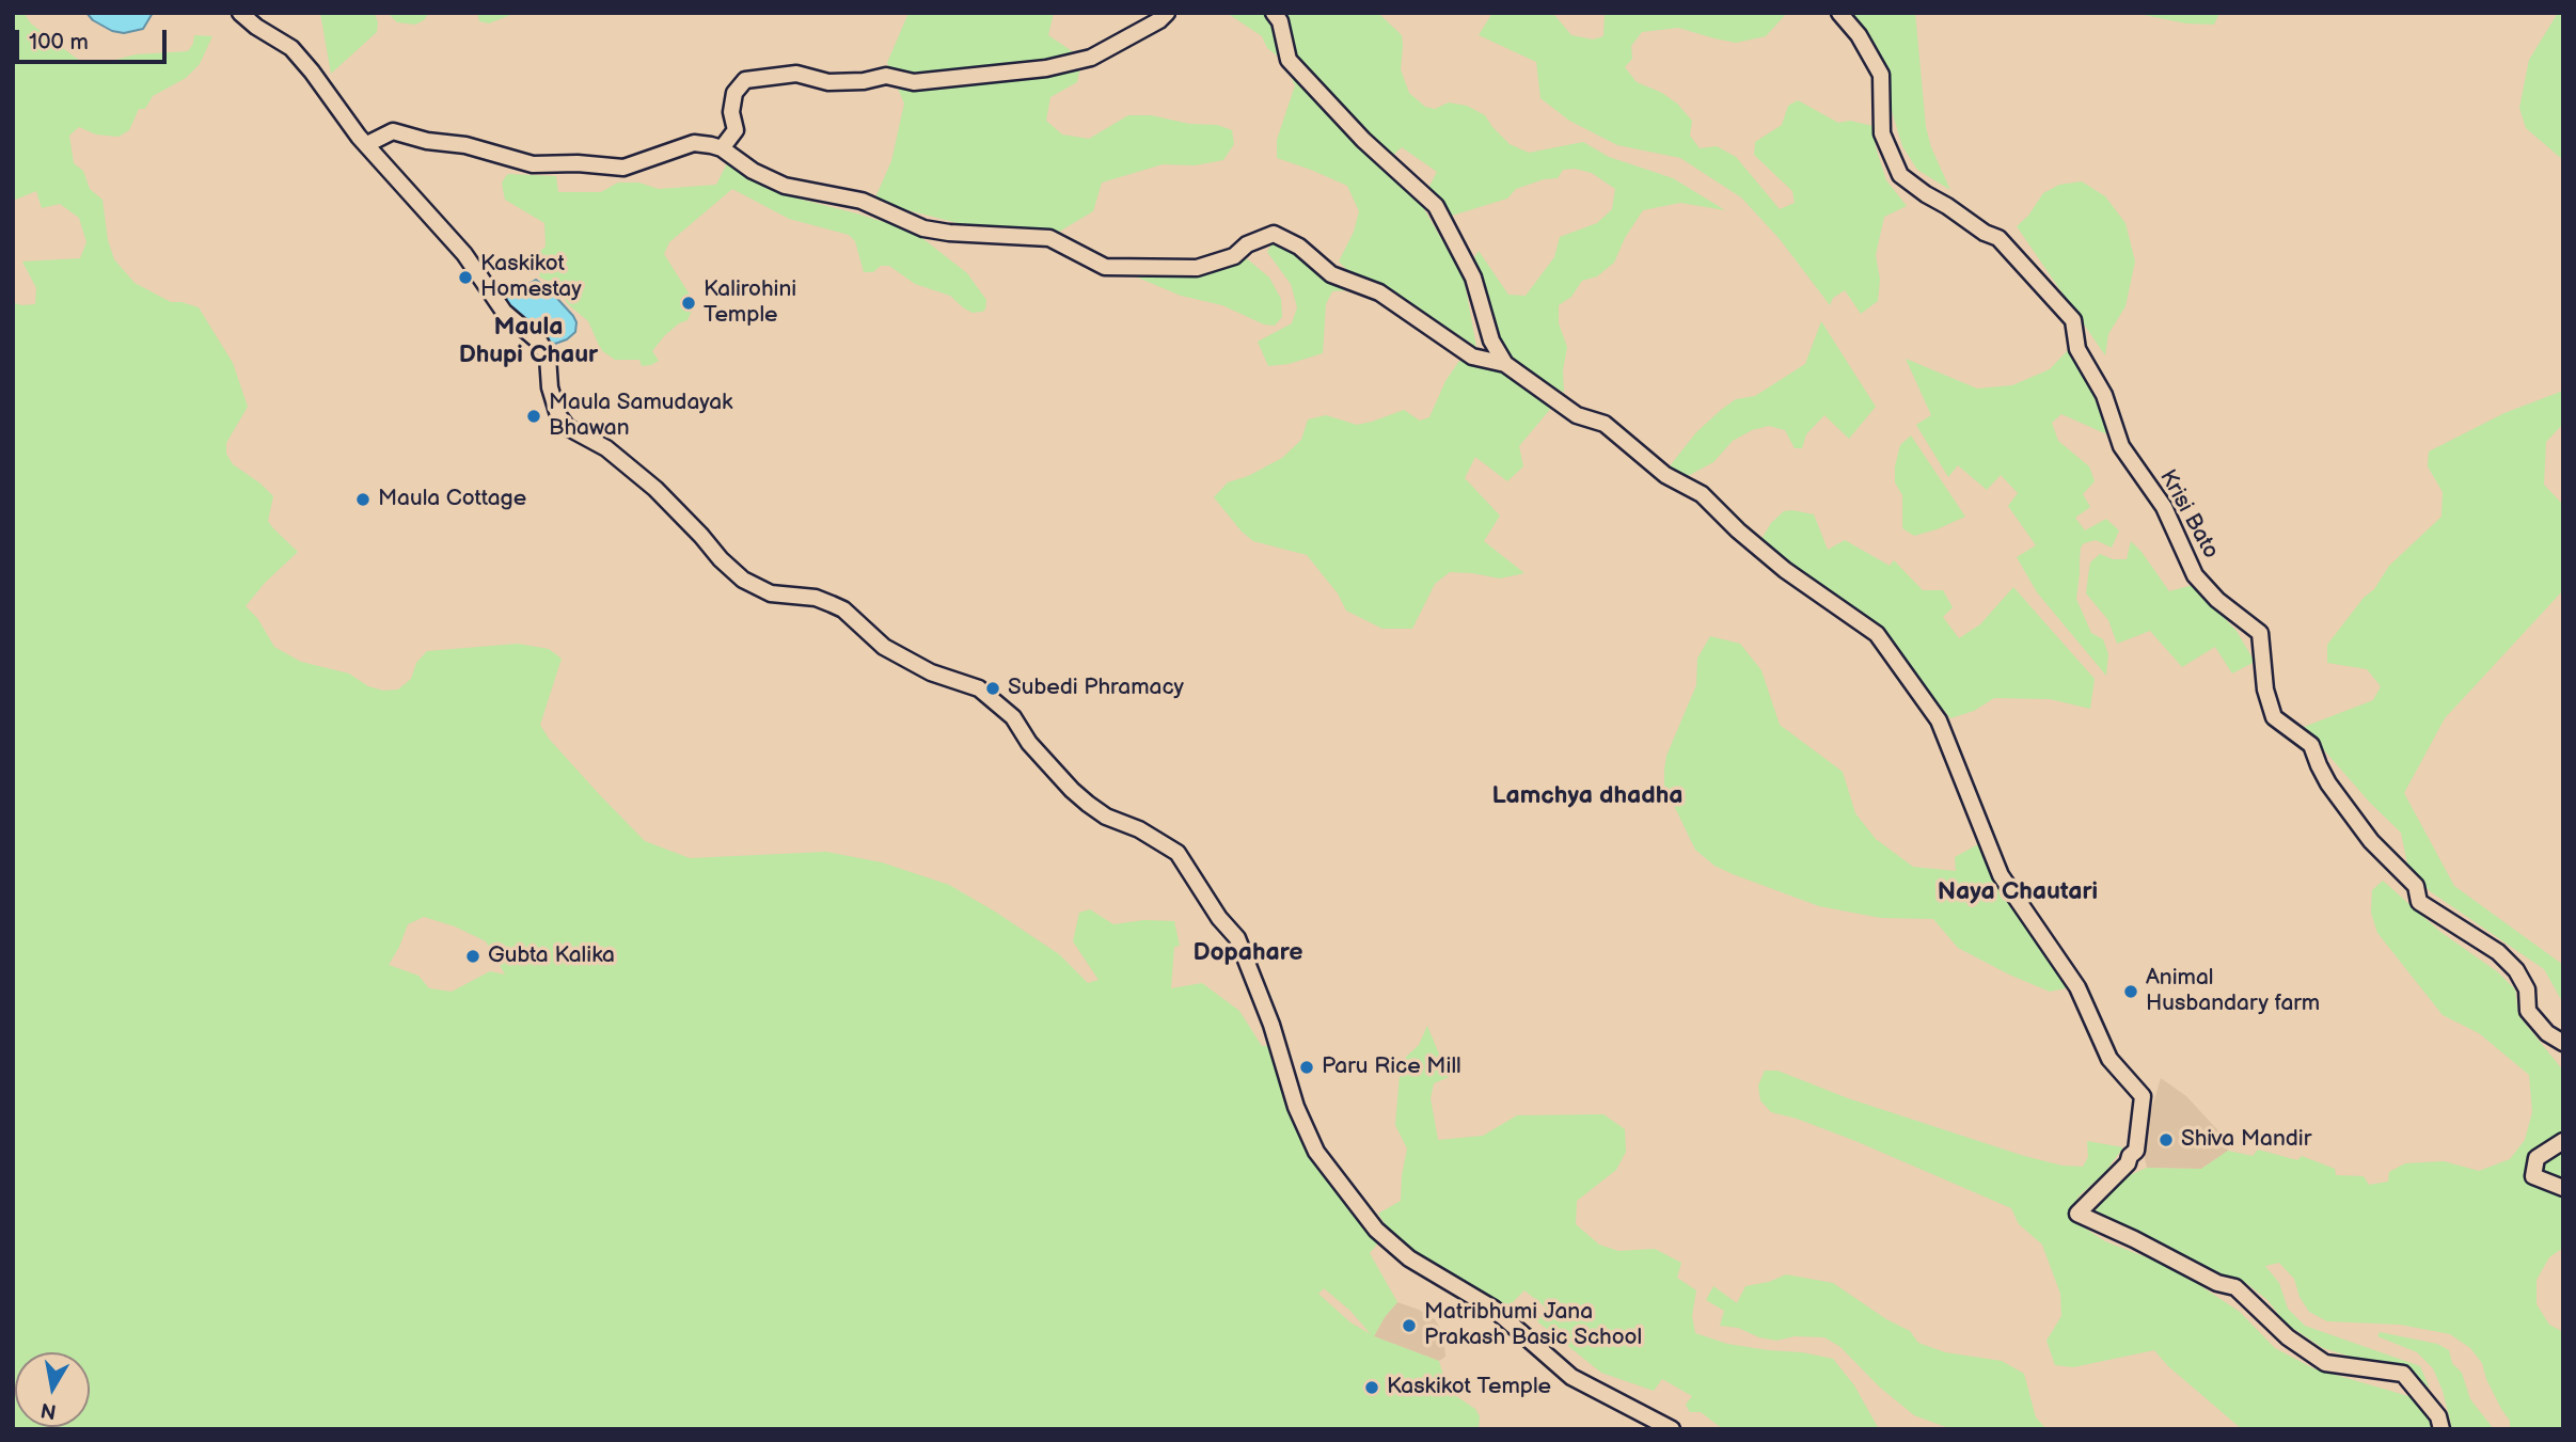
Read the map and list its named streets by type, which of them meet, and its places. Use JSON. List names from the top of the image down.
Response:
{
  "streets": {
    "street": ["Krisi Bato"]
  },
  "districts": [
    "Maula Dhupi Chaur",
    "Lamchya dhadha",
    "Naya Chautari",
    "Dopahare"
  ],
  "places": [
    "Kaskikot Homestay",
    "Kalirohini Temple",
    "Maula Samudayak Bhawan",
    "Maula Cottage",
    "Subedi Phramacy",
    "Gubta Kalika",
    "Animal Husbandary farm",
    "Paru Rice Mill",
    "Shiva Mandir",
    "Matribhumi Jana Prakash Basic School",
    "Kaskikot Temple"
  ],
  "scale_bar": "100 m",
  "north": "bottom"
}
